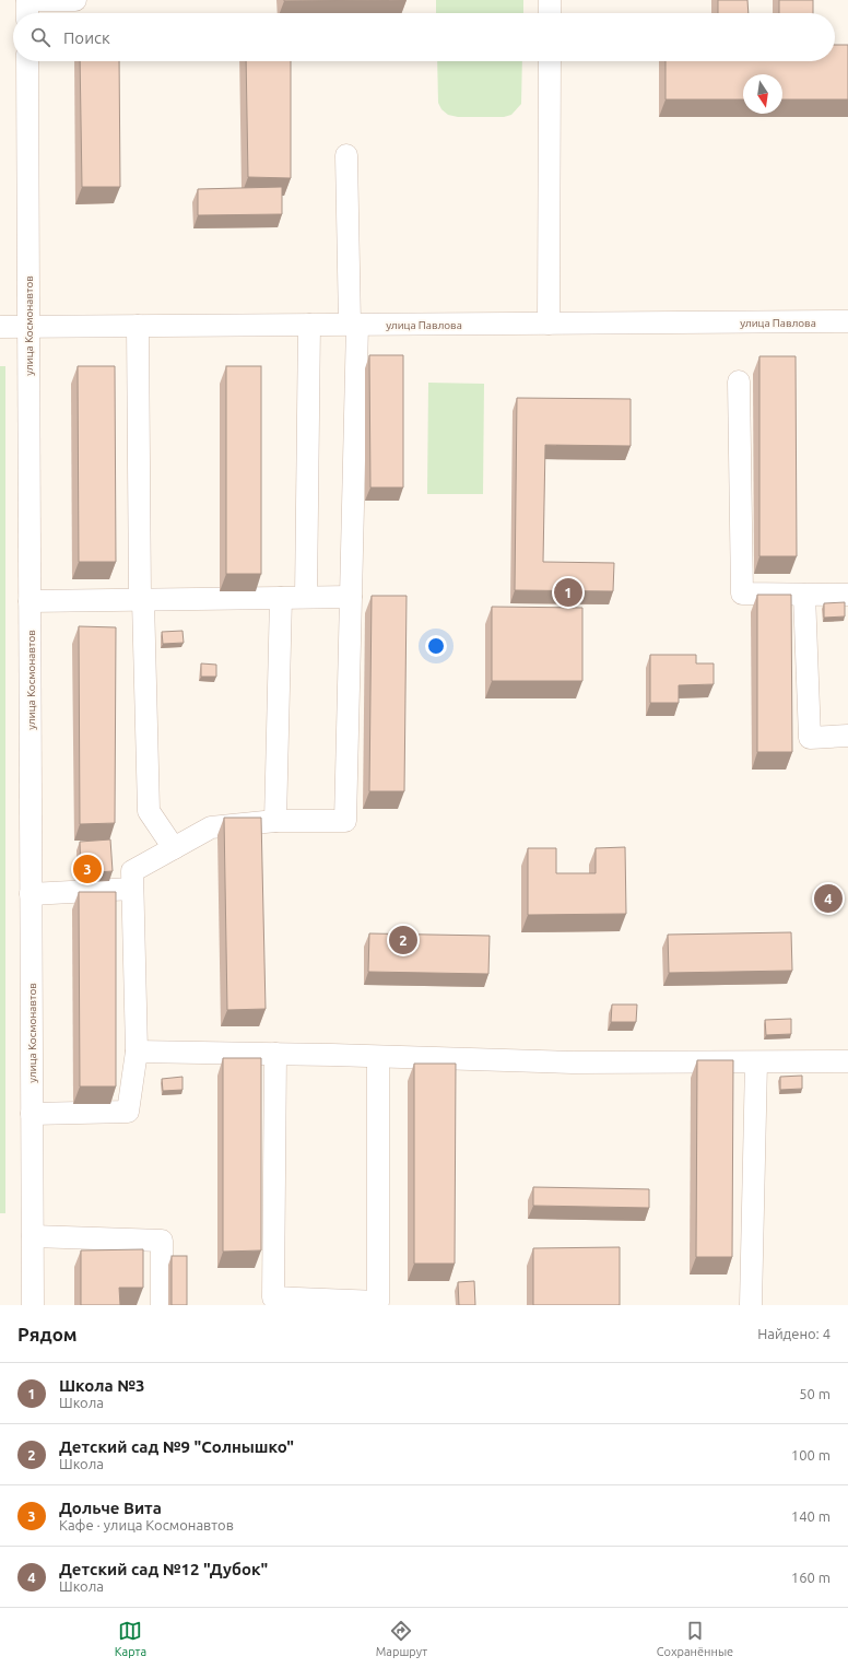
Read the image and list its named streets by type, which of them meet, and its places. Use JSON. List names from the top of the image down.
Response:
{
  "streets": {
    "street": ["улица Павлова", "улица Космонавтов"]
  },
  "crossings": [
    ["улица Павлова", "улица Космонавтов"]
  ],
  "north": "bottom",
  "page": {
    "search": "Поиск",
    "pins": [
      "1",
      "3",
      "4",
      "2"
    ],
    "heading": ["Рядом", "Найдено: 4"],
    "list": [
      {
        "mark": "1",
        "name": "Школа №3",
        "note": "Школа",
        "value": "50 m"
      },
      {
        "mark": "2",
        "name": "Детский сад №9 \"Солнышко\"",
        "note": "Школа",
        "value": "100 m"
      },
      {
        "mark": "3",
        "name": "Дольче Вита",
        "note": "Кафе · улица Космонавтов",
        "value": "140 m"
      },
      {
        "mark": "4",
        "name": "Детский сад №12 \"Дубок\"",
        "note": "Школа",
        "value": "160 m"
      }
    ],
    "nav": ["Карта", "Маршрут", "Сохранённые"]
  }
}
